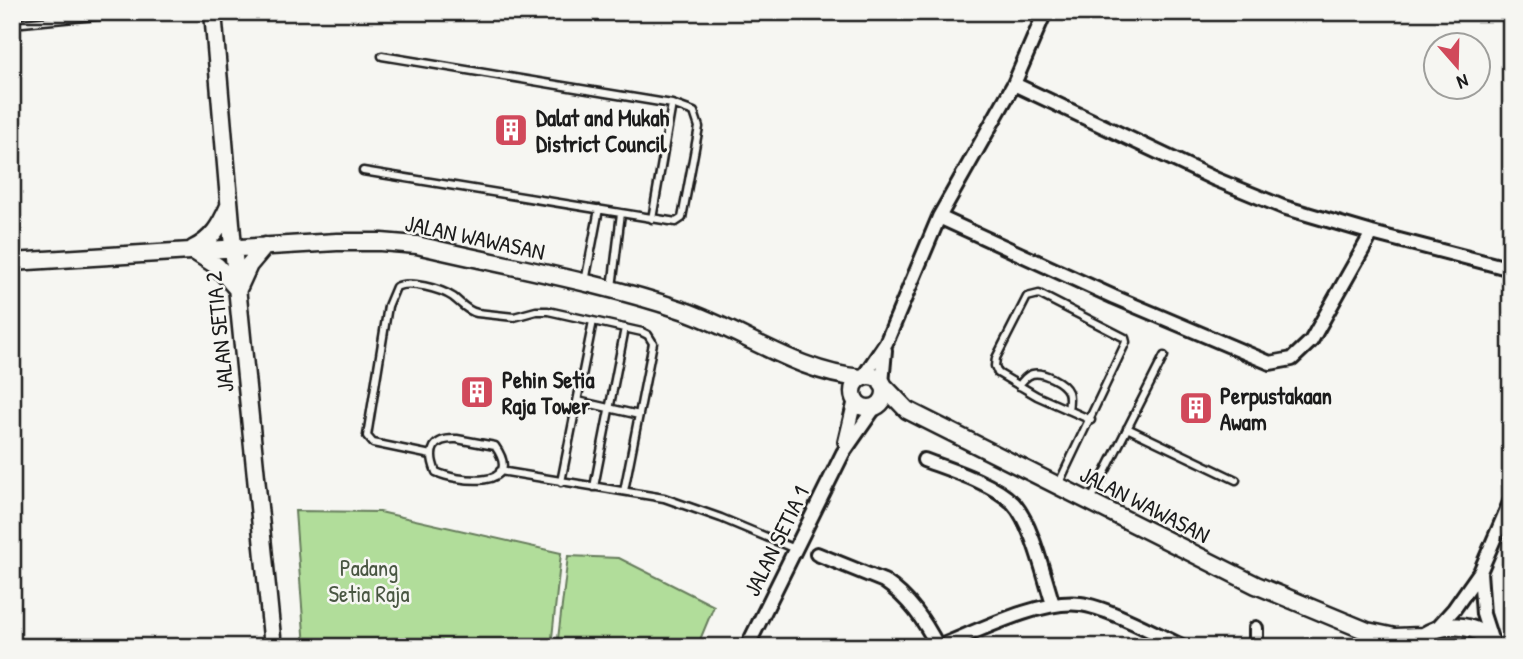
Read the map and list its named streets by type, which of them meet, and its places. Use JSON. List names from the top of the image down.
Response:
{
  "streets": {
    "street": ["JALAN WAWASAN", "JALAN SETIA 2", "JALAN SETIA 1"]
  },
  "crossings": [
    ["JALAN WAWASAN", "JALAN SETIA 2"],
    ["JALAN WAWASAN", "JALAN SETIA 1"]
  ],
  "parks": ["Padang Setia Raja"],
  "places": {
    "building": ["Dalat and Mukah District Council", "Pehin Setia Raja Tower", "Perpustakaan Awam"]
  },
  "north": "bottom"
}
